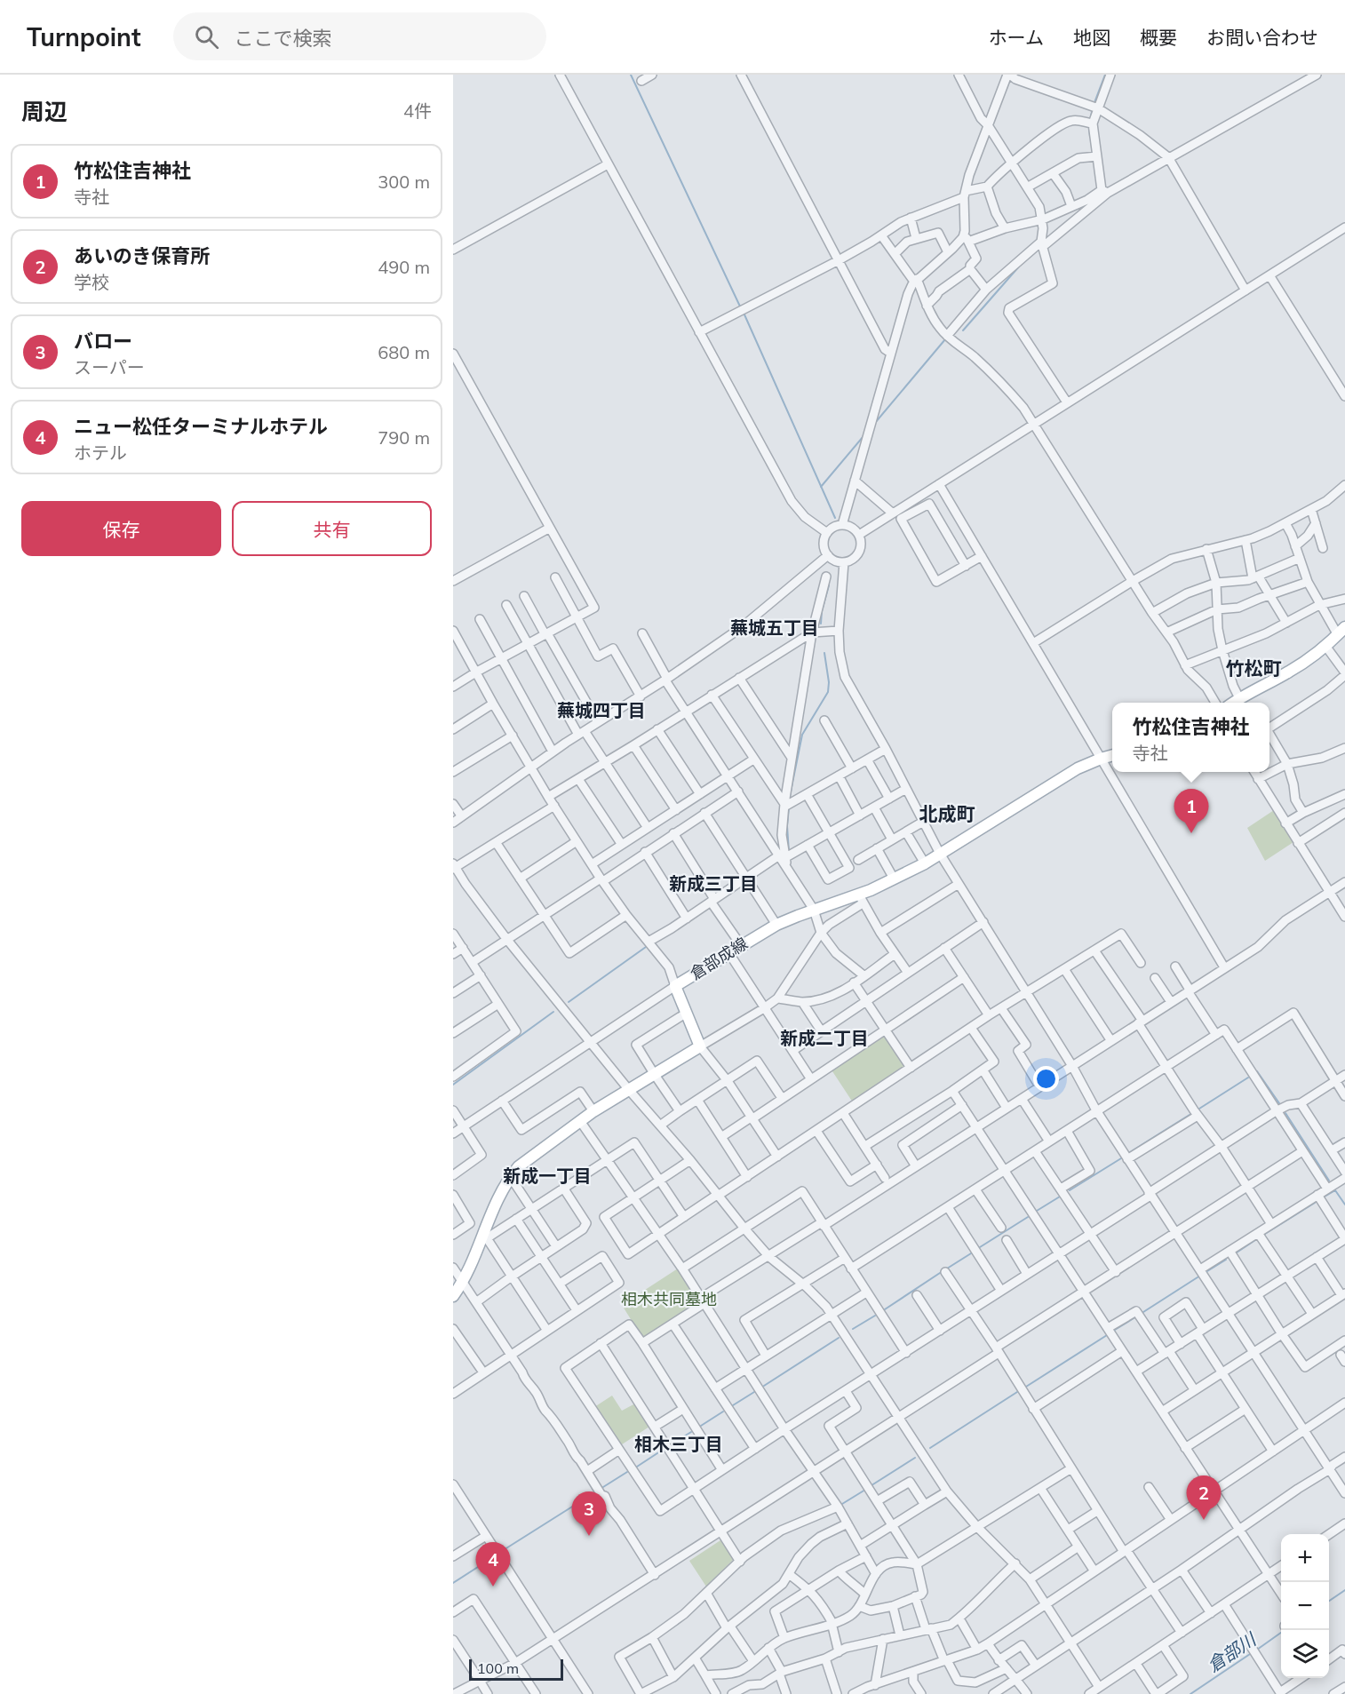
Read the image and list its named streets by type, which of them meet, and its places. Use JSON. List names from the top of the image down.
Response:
{
  "streets": {
    "main road": ["倉部成線"]
  },
  "districts": [
    "蕪城五丁目",
    "竹松町",
    "蕪城四丁目",
    "北成町",
    "新成三丁目",
    "新成二丁目",
    "新成一丁目",
    "相木三丁目"
  ],
  "water": ["倉部川"],
  "parks": ["相木共同墓地"],
  "scale_bar": "100 m",
  "page": {
    "header": "Turnpoint",
    "search": "ここで検索",
    "nav": [
      "ホーム",
      "地図",
      "概要",
      "お問い合わせ"
    ],
    "heading": ["周辺", "4件"],
    "list": [
      {
        "mark": "1",
        "name": "竹松住吉神社",
        "note": "寺社",
        "value": "300 m"
      },
      {
        "mark": "2",
        "name": "あいのき保育所",
        "note": "学校",
        "value": "490 m"
      },
      {
        "mark": "3",
        "name": "バロー",
        "note": "スーパー",
        "value": "680 m"
      },
      {
        "mark": "4",
        "name": "ニュー松任ターミナルホテル",
        "note": "ホテル",
        "value": "790 m"
      }
    ],
    "buttons": ["保存", "共有"],
    "popup": ["竹松住吉神社", "寺社"],
    "pins": [
      "1",
      "2",
      "3",
      "4"
    ],
    "map_buttons": ["+", "−"],
    "scale": "100 m"
  }
}
